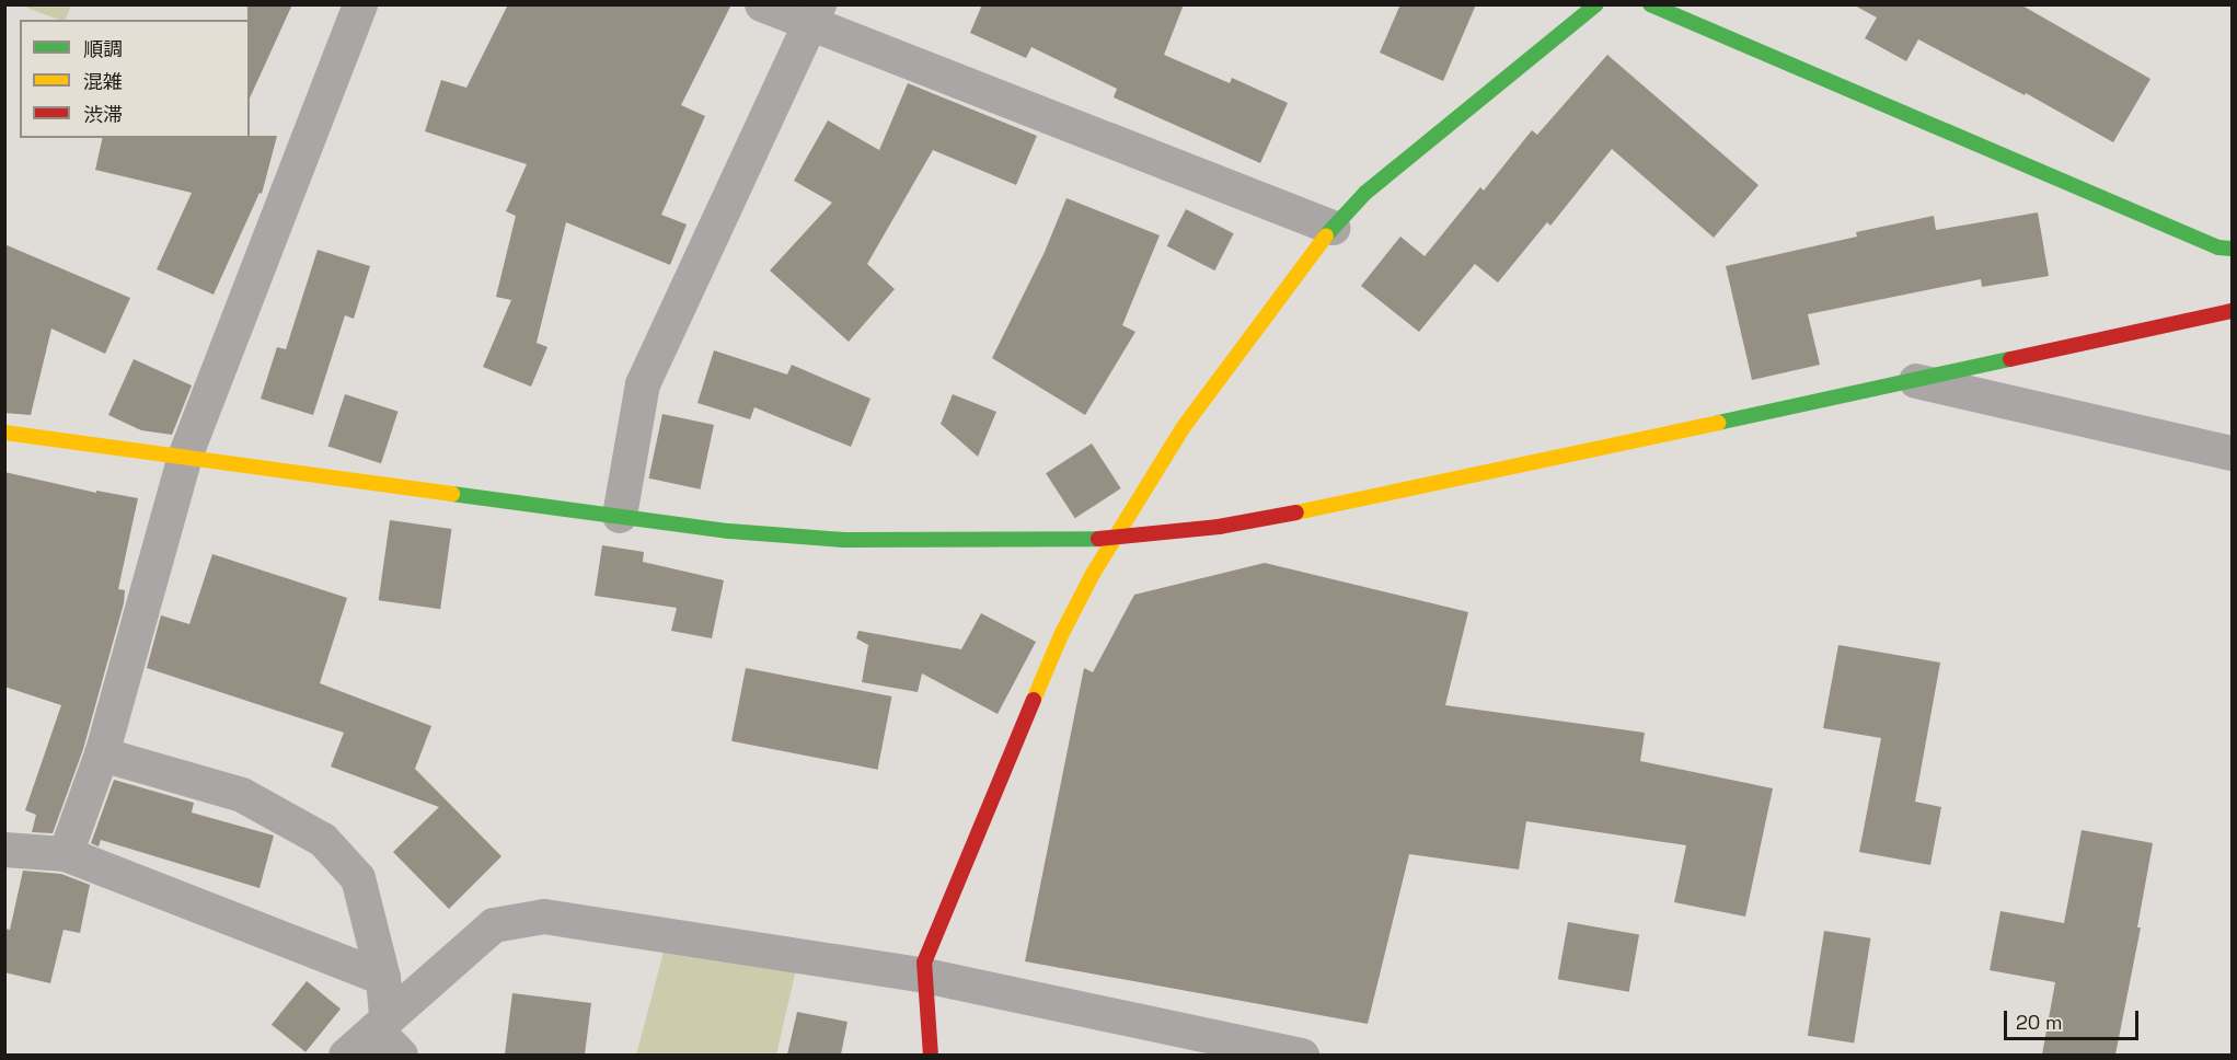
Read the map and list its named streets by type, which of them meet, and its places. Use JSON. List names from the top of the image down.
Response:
{
  "legend": ["順調", "混雑", "渋滞"],
  "scale_bar": "20 m"
}
